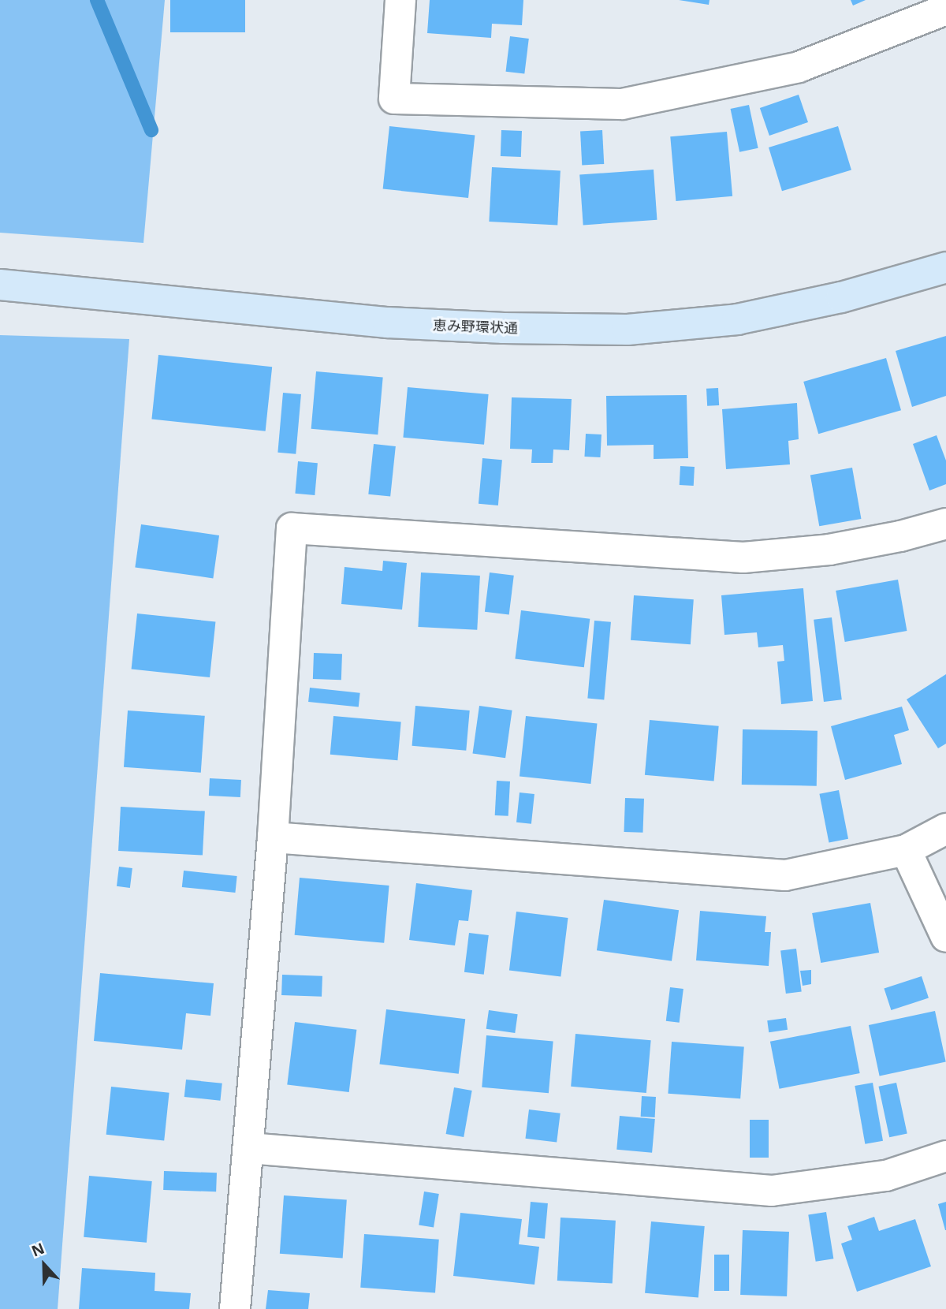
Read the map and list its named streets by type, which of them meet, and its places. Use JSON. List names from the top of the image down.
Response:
{
  "streets": {
    "street": ["恵み野環状通"]
  },
  "north": "top"
}
